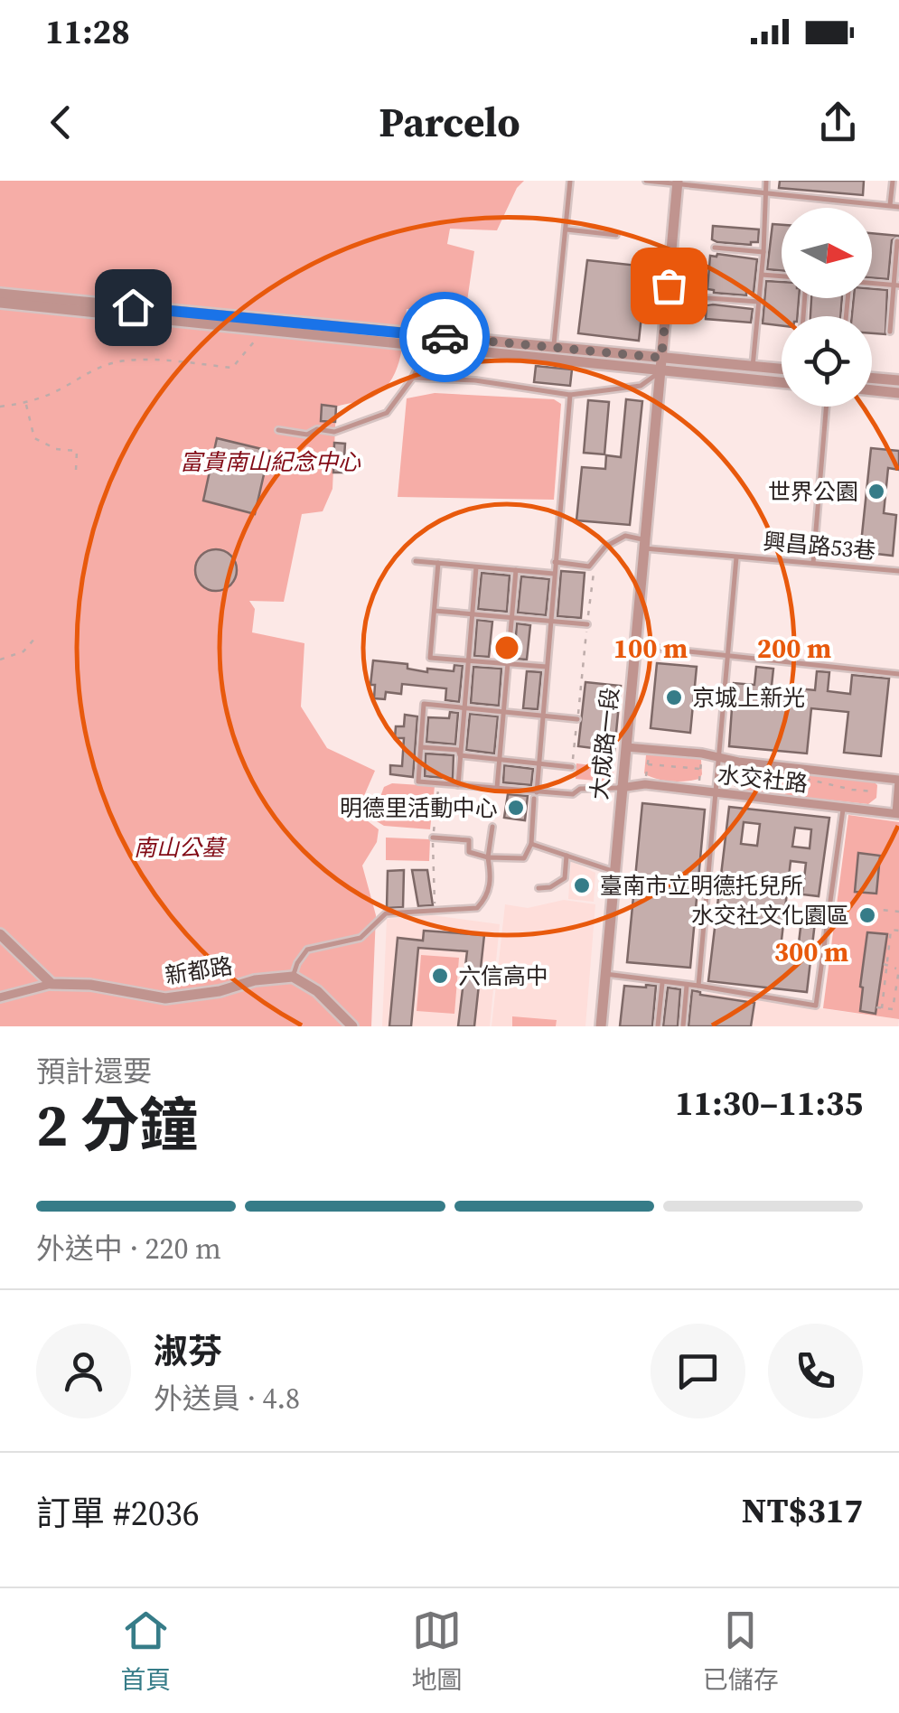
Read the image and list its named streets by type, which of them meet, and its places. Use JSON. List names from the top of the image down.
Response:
{
  "streets": {
    "street": ["大成路一段", "水交社路", "新都路"],
    "lane": ["興昌路53巷"]
  },
  "crossings": [
    ["興昌路53巷", "大成路一段"],
    ["大成路一段", "水交社路"]
  ],
  "parks": ["富貴南山紀念中心", "南山公墓"],
  "places": [
    "世界公園",
    "京城上新光",
    "明德里活動中心",
    "臺南市立明德托兒所",
    "水交社文化園區",
    "六信高中"
  ],
  "north": "right",
  "page": {
    "status": "11:28",
    "header": "Parcelo",
    "heading": ["2 分鐘", "預計還要", "11:30–11:35"],
    "panel": [
      "淑芬",
      "外送員 · 4.8",
      "訂單 #2036",
      "NT$317"
    ],
    "bar": "外送中 · 220 m",
    "tabs": ["首頁", "地圖", "已儲存"]
  },
  "rings": ["100 m", "200 m", "300 m"]
}
